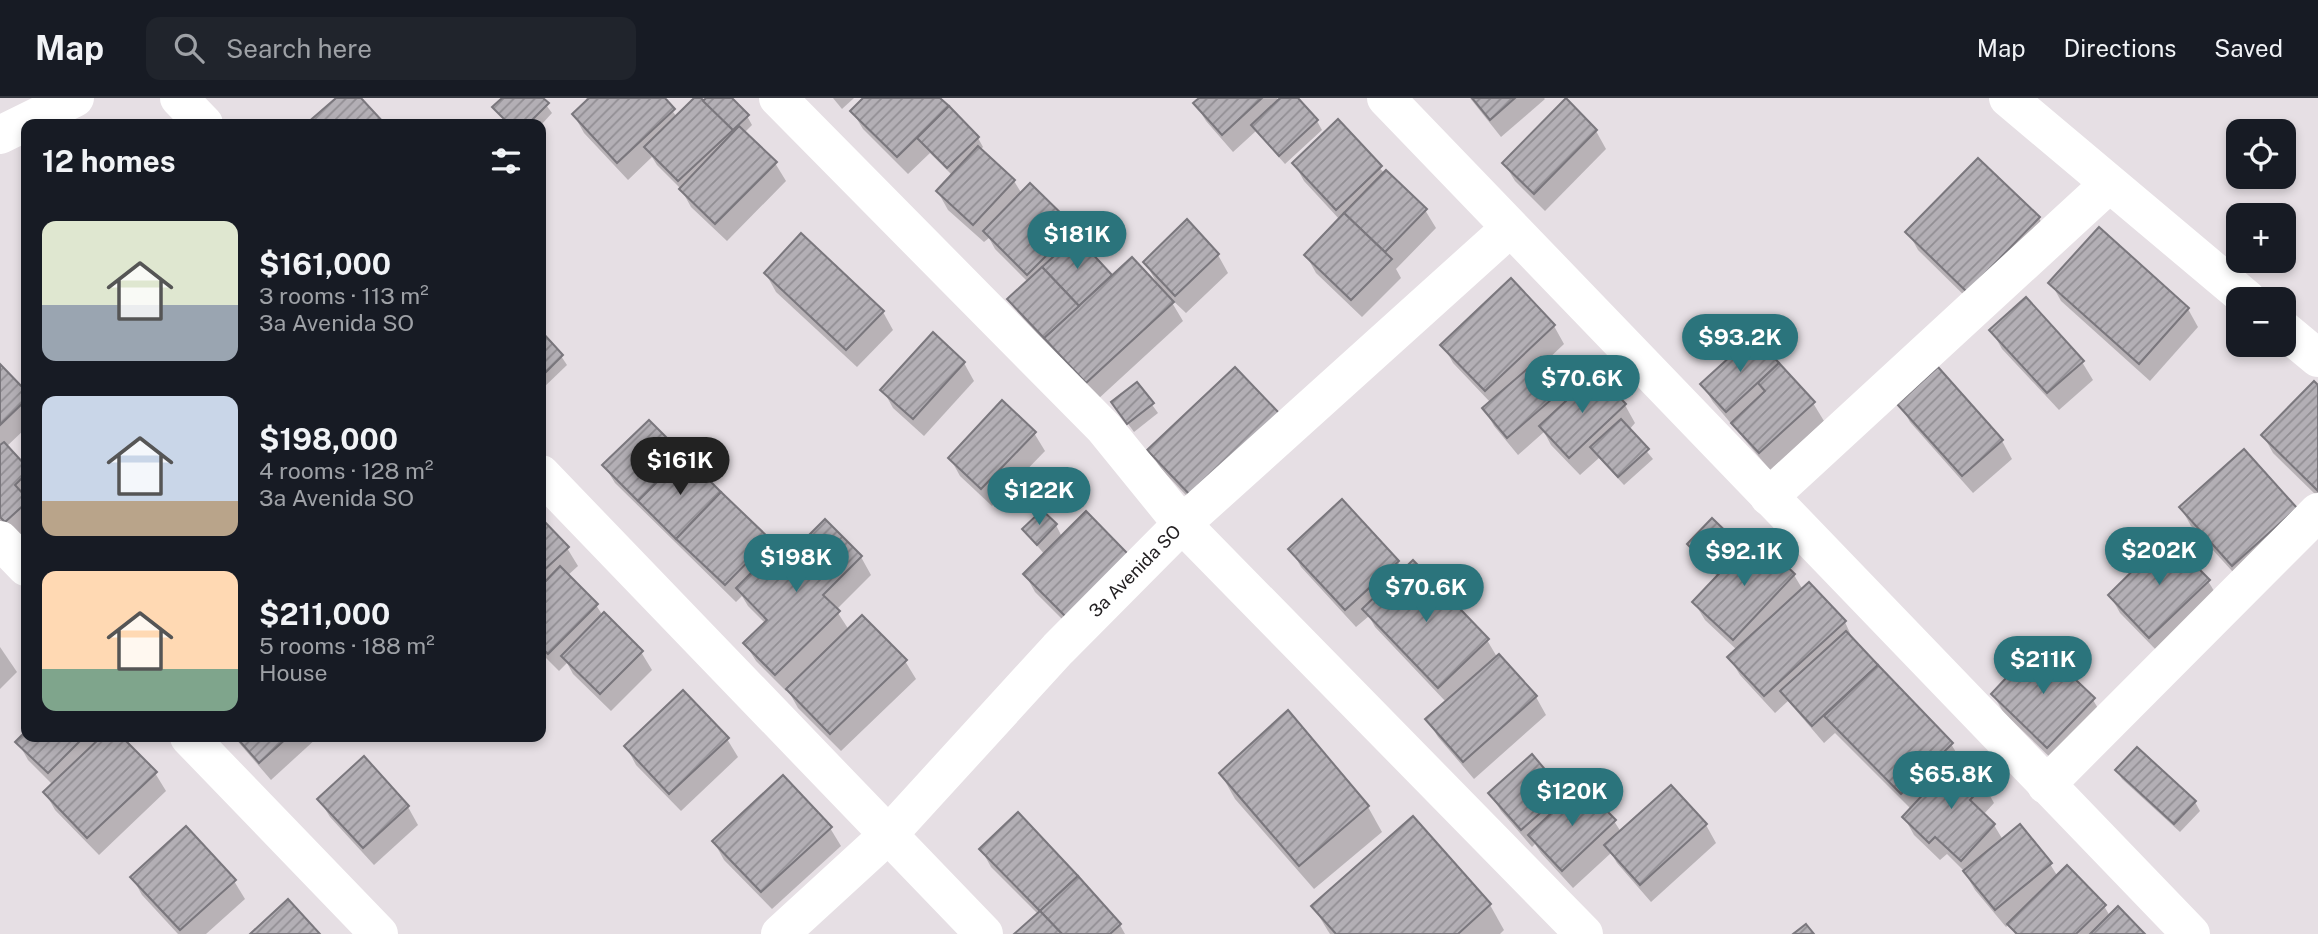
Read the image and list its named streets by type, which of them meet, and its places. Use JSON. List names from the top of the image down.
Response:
{
  "streets": {
    "street": ["3a Avenida SO"]
  },
  "page": {
    "header": "Map",
    "search": "Search here",
    "nav": ["Map", "Directions", "Saved"],
    "map_buttons": ["+", "−"],
    "heading": "12 homes",
    "list": [
      {
        "name": "$161,000",
        "note": "3 rooms · 113 m² · 3a Avenida SO"
      },
      {
        "name": "$198,000",
        "note": "4 rooms · 128 m² · 3a Avenida SO"
      },
      {
        "name": "$211,000",
        "note": "5 rooms · 188 m² · House"
      }
    ],
    "price": [
      "$181K",
      "$93.2K",
      "$70.6K",
      "$161K",
      "$122K",
      "$202K",
      "$92.1K",
      "$198K",
      "$70.6K",
      "$211K",
      "$65.8K",
      "$120K"
    ]
  }
}
